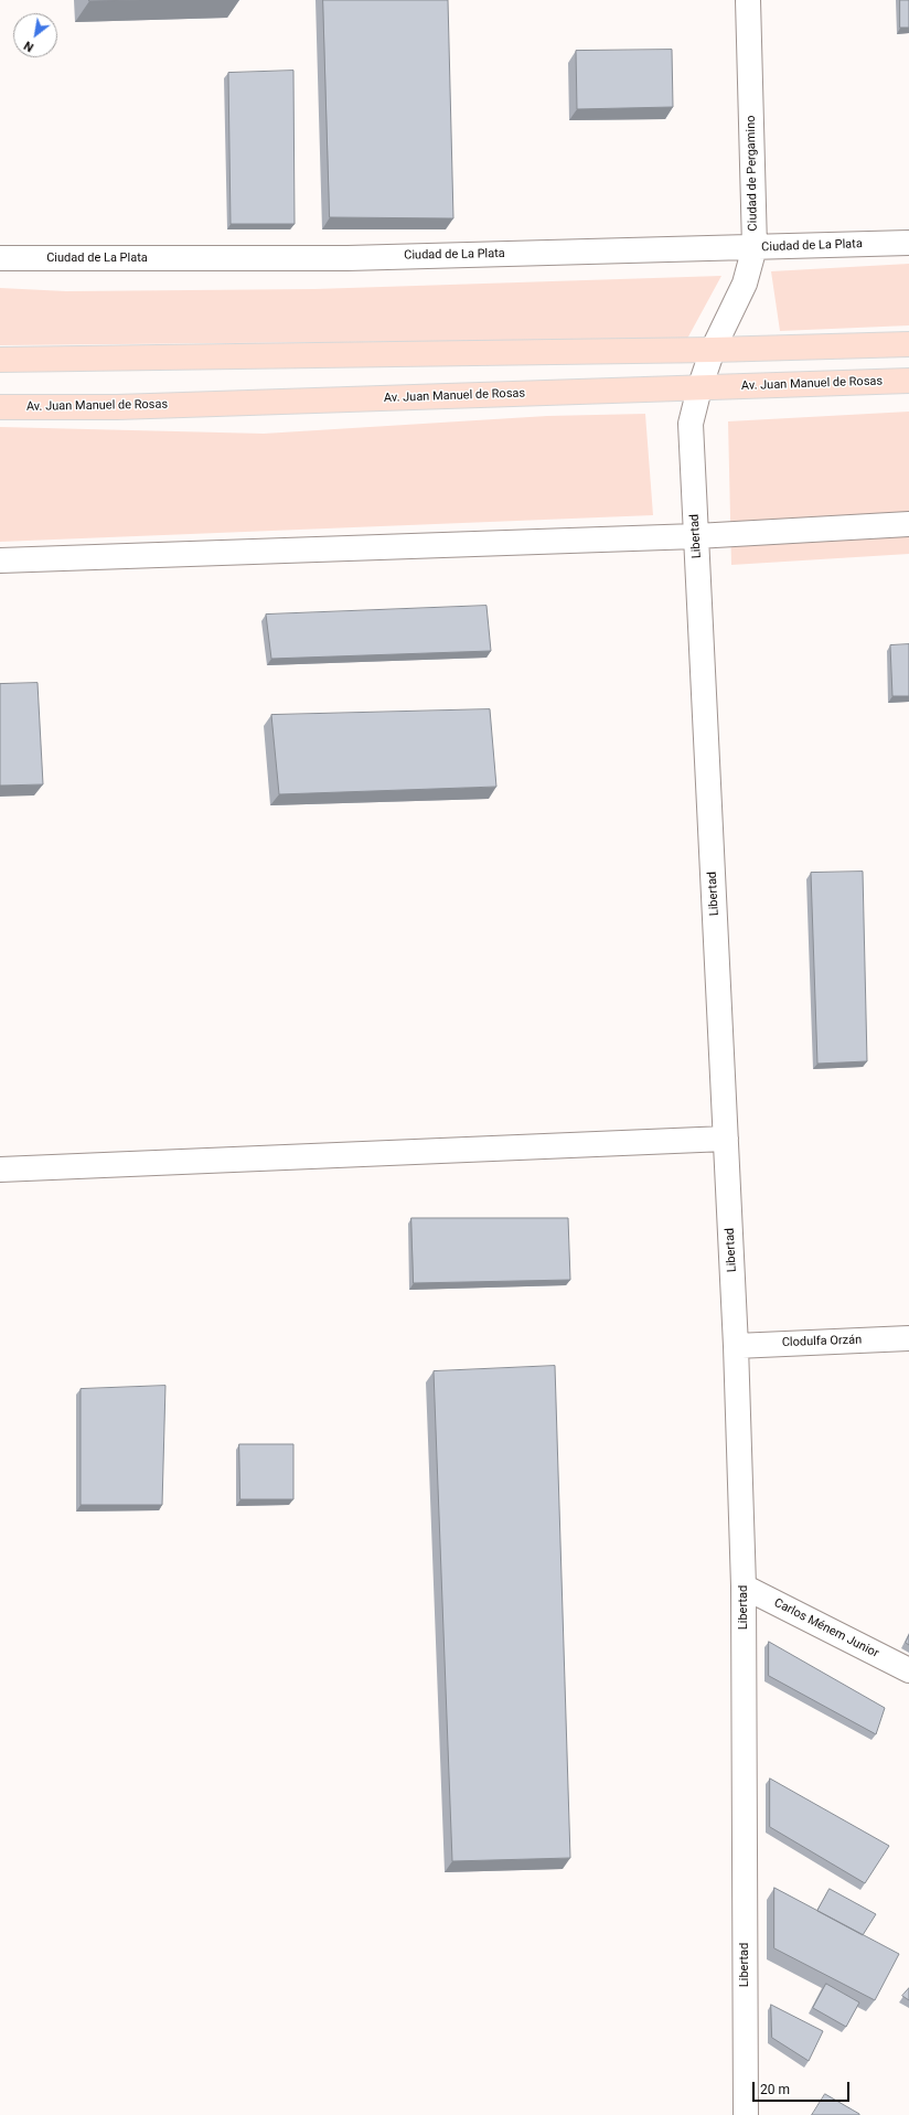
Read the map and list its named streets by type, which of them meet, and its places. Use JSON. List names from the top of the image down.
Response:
{
  "streets": {
    "main road": ["Av. Juan Manuel de Rosas"],
    "street": [
      "Ciudad de Pergamino",
      "Ciudad de La Plata",
      "Libertad",
      "Clodulfa Orzán",
      "Carlos Ménem Junior"
    ]
  },
  "crossings": [
    ["Ciudad de Pergamino", "Ciudad de La Plata"],
    ["Ciudad de Pergamino", "Av. Juan Manuel de Rosas"],
    ["Ciudad de Pergamino", "Libertad"],
    ["Av. Juan Manuel de Rosas", "Libertad"],
    ["Libertad", "Clodulfa Orzán"],
    ["Libertad", "Carlos Ménem Junior"]
  ],
  "scale_bar": "20 m",
  "north": "bottom left"
}
